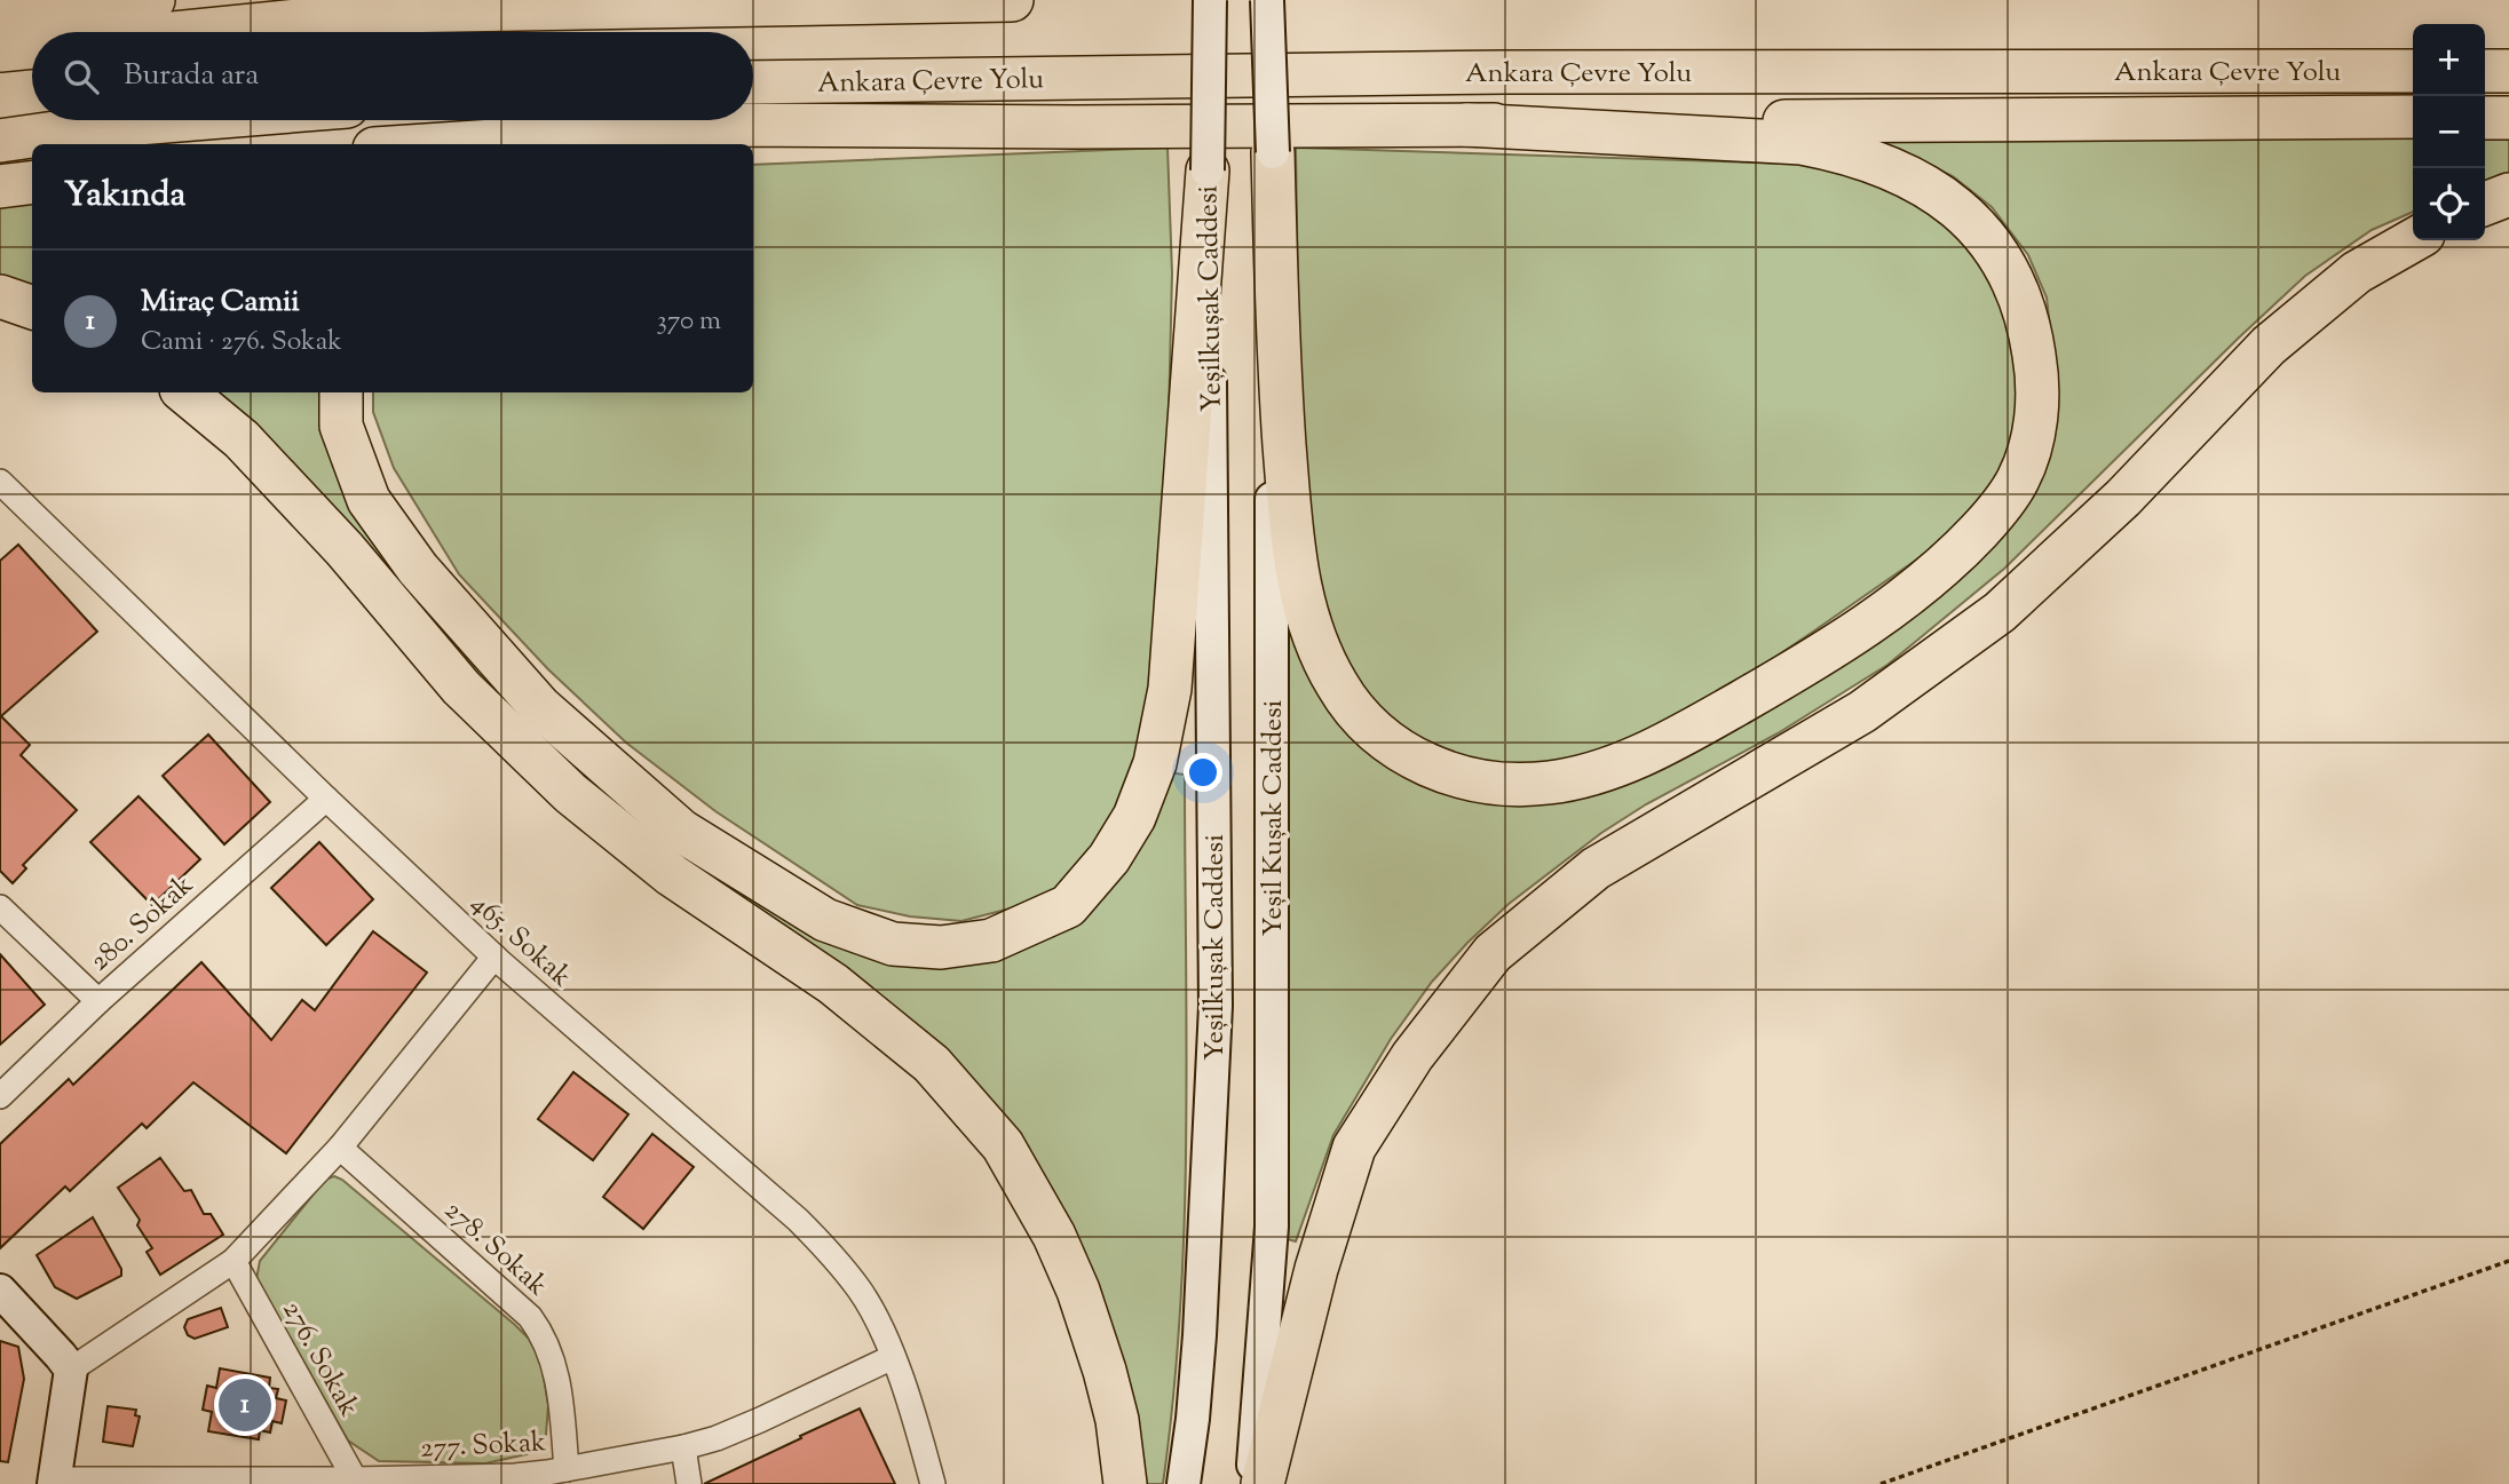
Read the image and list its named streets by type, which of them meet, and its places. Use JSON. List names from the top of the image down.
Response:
{
  "streets": {
    "highway": ["Ankara Çevre Yolu"],
    "main road": ["Yeşilkuşak Caddesi", "Yeşil Kuşak Caddesi"],
    "street": [
      "280. Sokak",
      "465. Sokak",
      "278. Sokak",
      "276. Sokak",
      "277. Sokak"
    ]
  },
  "crossings": [
    ["280. Sokak", "465. Sokak"],
    ["465. Sokak", "277. Sokak"],
    ["278. Sokak", "277. Sokak"],
    ["276. Sokak", "277. Sokak"]
  ],
  "page": {
    "map_buttons": ["+", "−"],
    "search": "Burada ara",
    "heading": "Yakında",
    "list": [
      {
        "mark": "1",
        "name": "Miraç Camii",
        "note": "Cami · 276. Sokak",
        "value": "370 m"
      }
    ],
    "pins": "1"
  }
}
